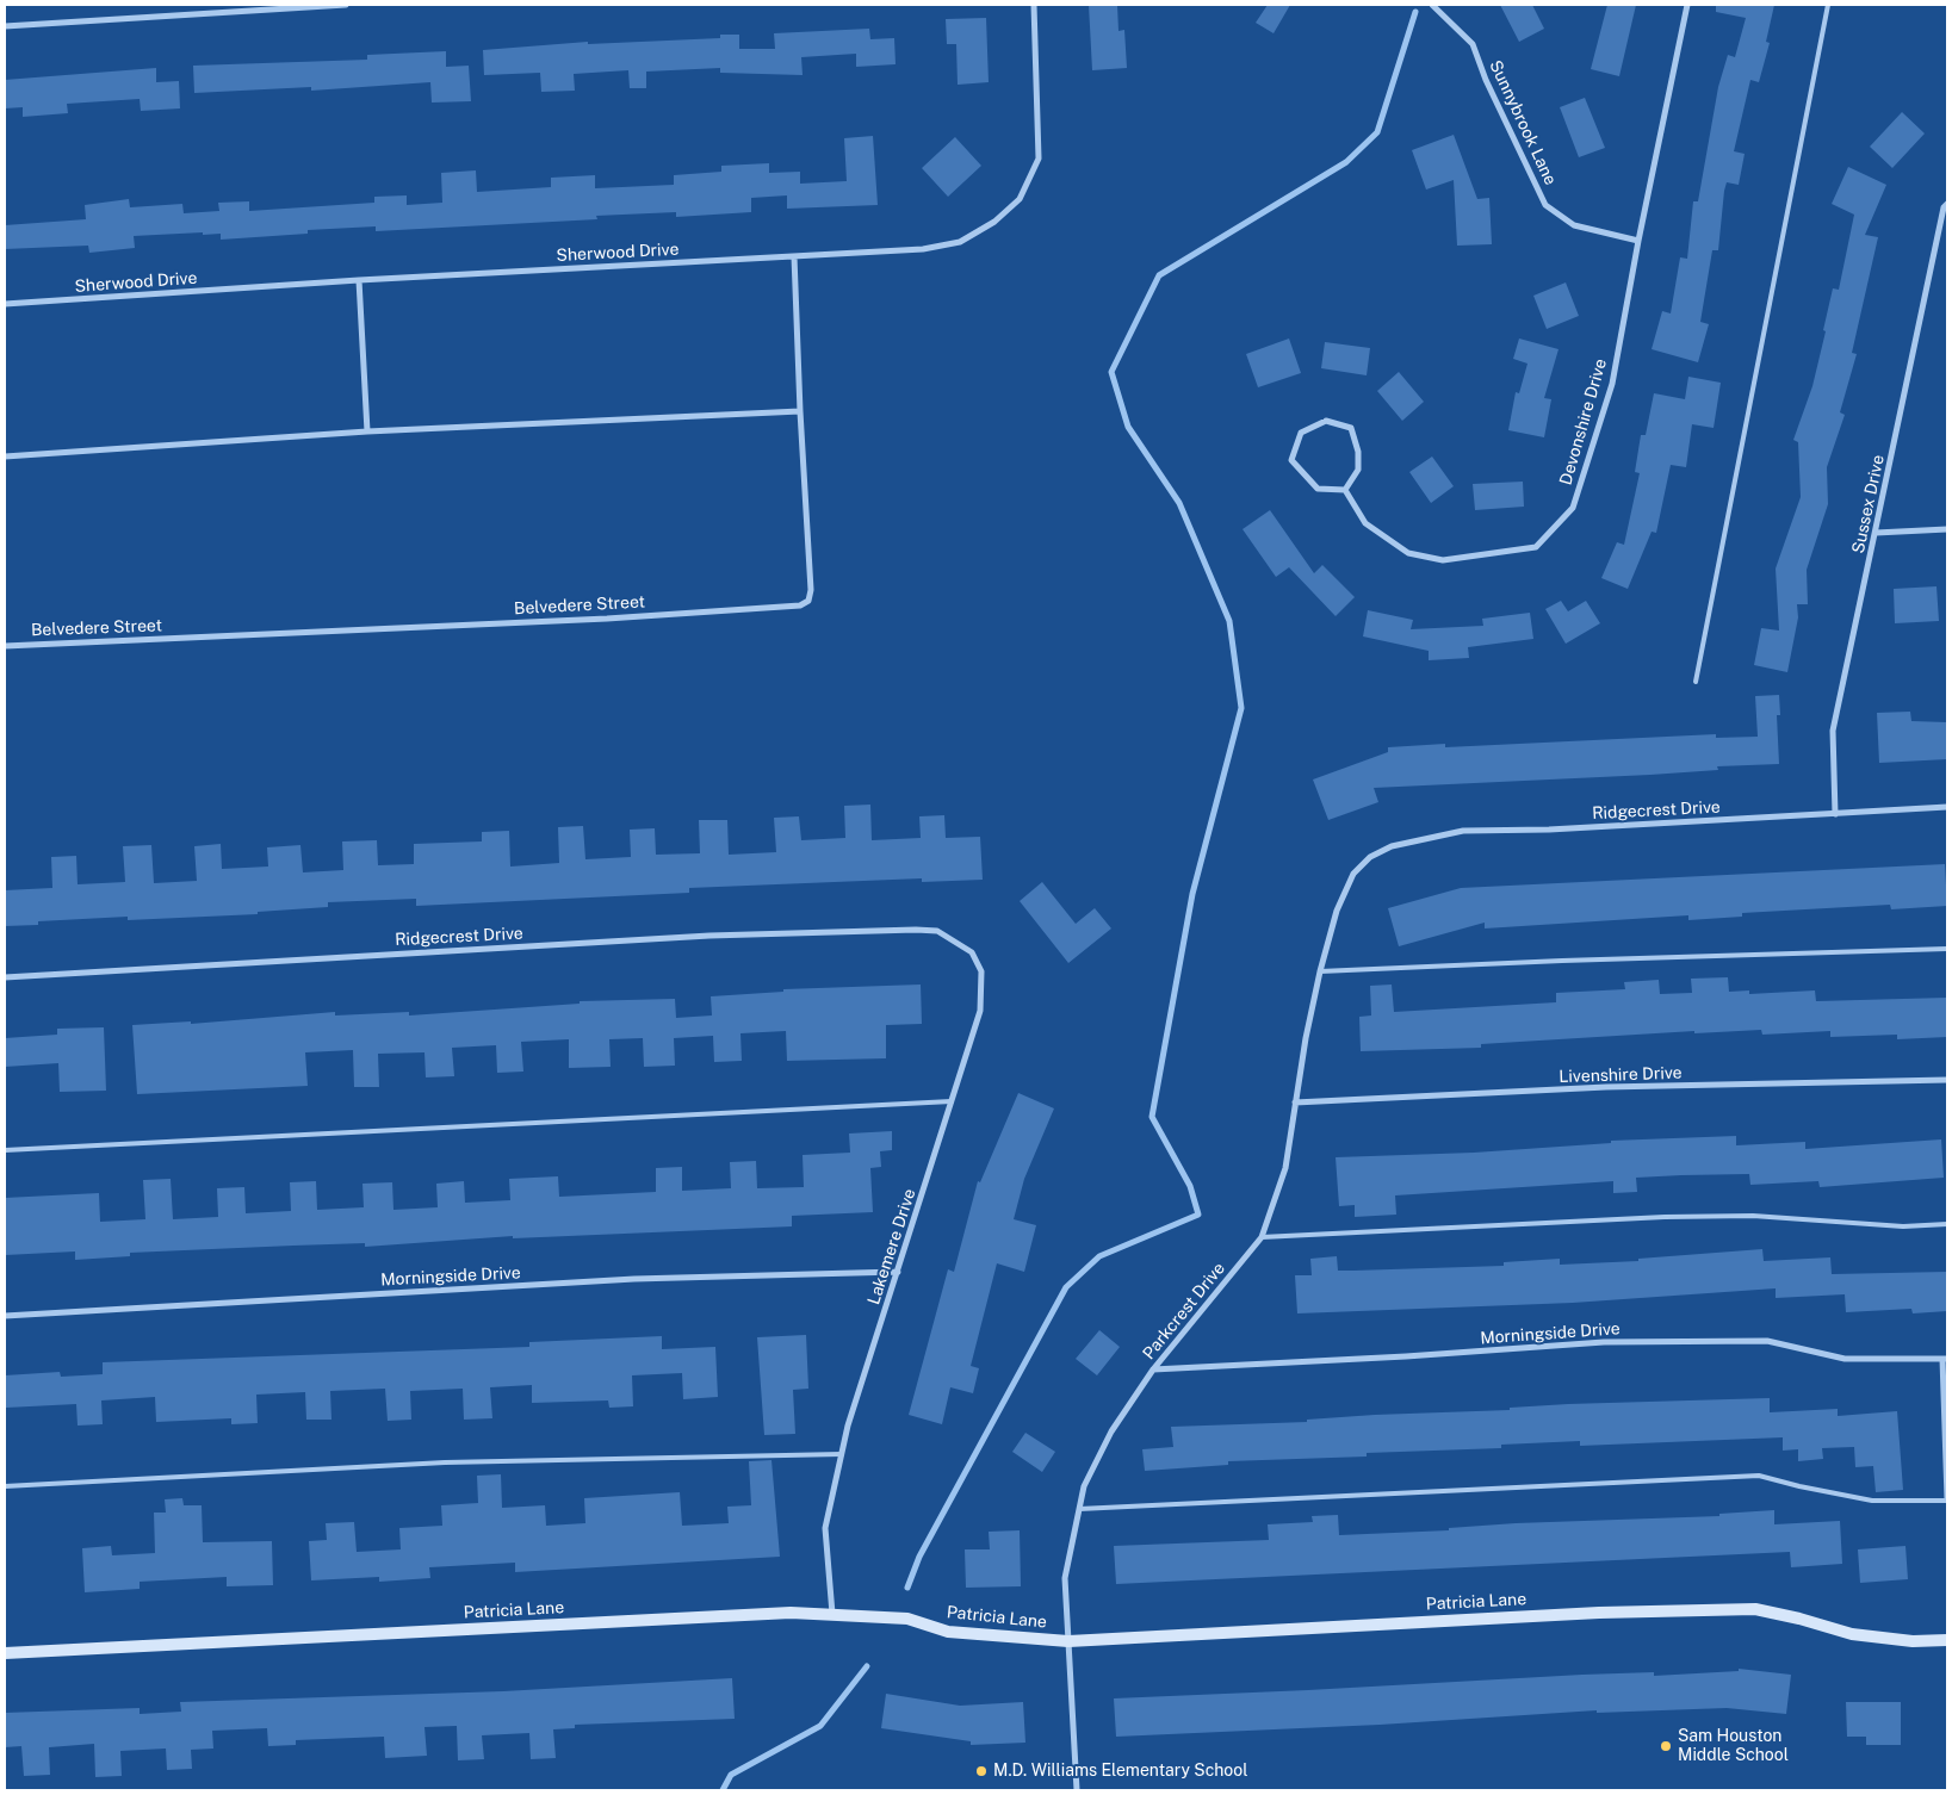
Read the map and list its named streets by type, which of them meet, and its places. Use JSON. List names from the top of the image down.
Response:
{
  "streets": {
    "street": [
      "Sunnybrook Lane",
      "Sherwood Drive",
      "Devonshire Drive",
      "Sussex Drive",
      "Belvedere Street",
      "Ridgecrest Drive",
      "Livenshire Drive",
      "Lakemere Drive",
      "Morningside Drive",
      "Parkcrest Drive",
      "Patricia Lane"
    ]
  },
  "crossings": [
    ["Sunnybrook Lane", "Devonshire Drive"],
    ["Sherwood Drive", "Belvedere Street"],
    ["Sussex Drive", "Ridgecrest Drive"],
    ["Ridgecrest Drive", "Lakemere Drive"],
    ["Ridgecrest Drive", "Parkcrest Drive"],
    ["Livenshire Drive", "Parkcrest Drive"],
    ["Lakemere Drive", "Morningside Drive"],
    ["Lakemere Drive", "Patricia Lane"],
    ["Morningside Drive", "Parkcrest Drive"],
    ["Parkcrest Drive", "Patricia Lane"]
  ],
  "places": ["Sam Houston Middle School", "M.D. Williams Elementary School"]
}
